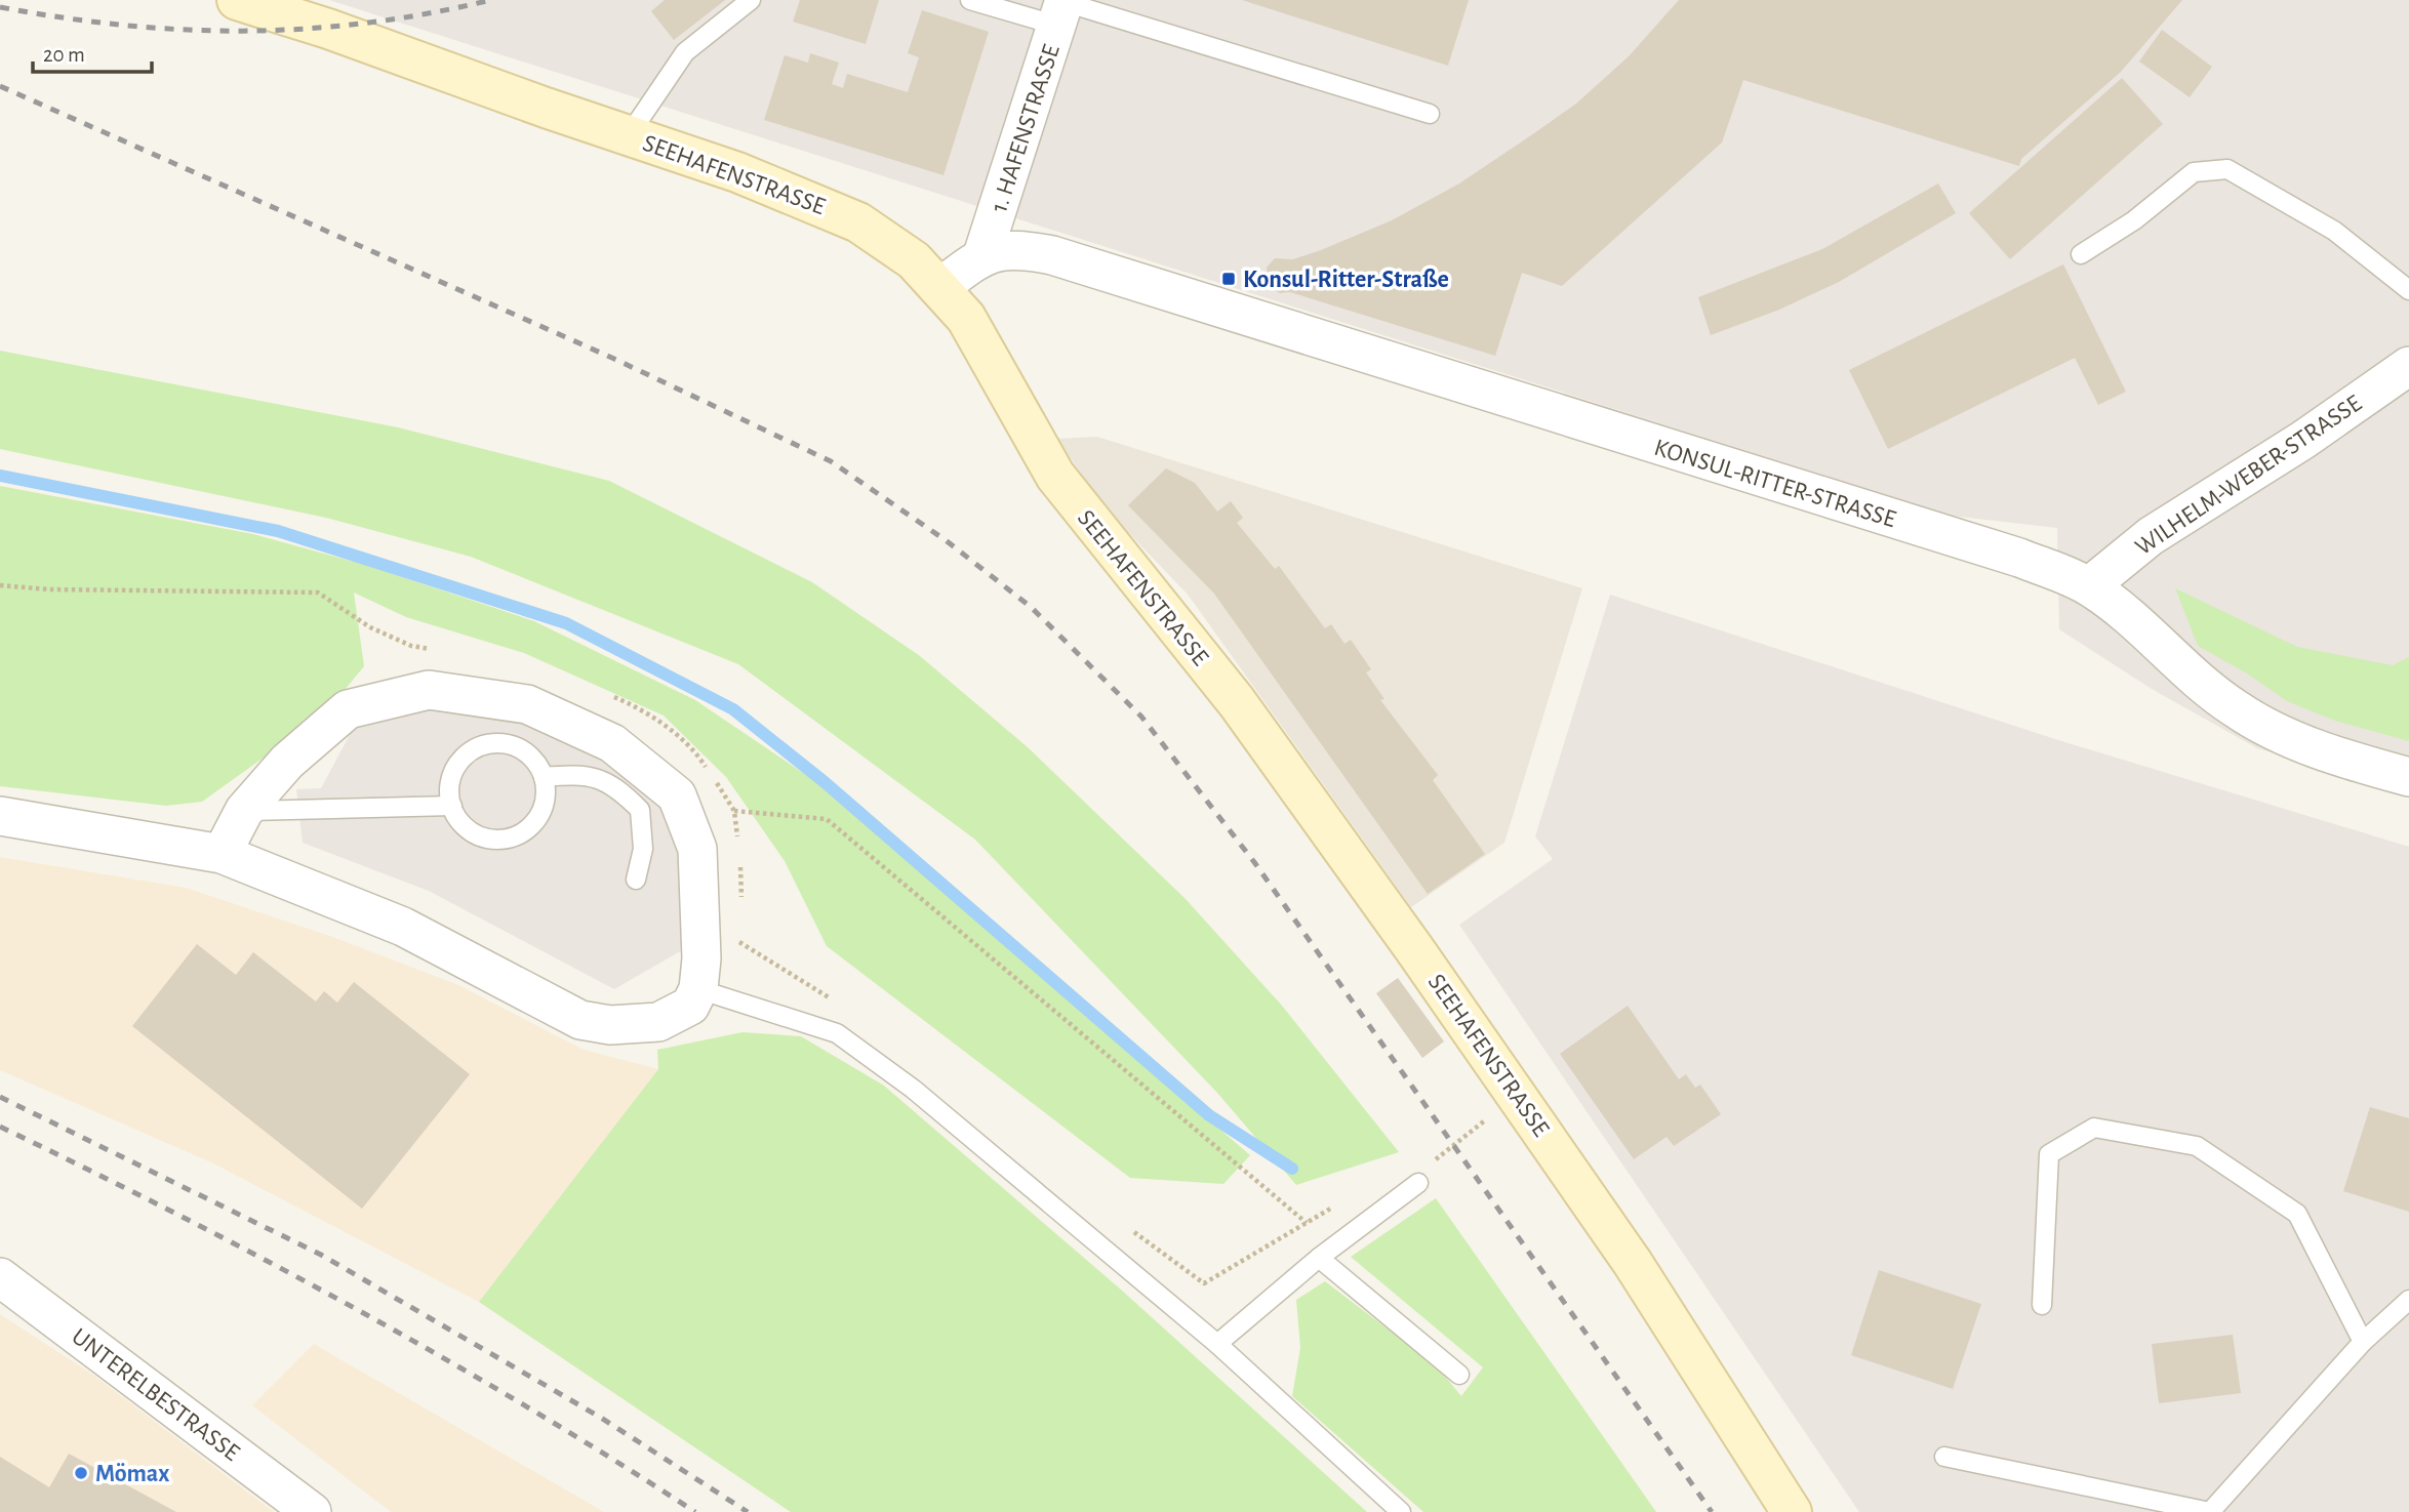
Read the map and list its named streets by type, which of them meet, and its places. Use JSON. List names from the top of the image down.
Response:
{
  "streets": {
    "main road": ["SEEHAFENSTRASSE"],
    "street": [
      "1. HAFENSTRASSE",
      "WILHELM-WEBER-STRASSE",
      "KONSUL-RITTER-STRASSE",
      "UNTERELBESTRASSE"
    ]
  },
  "crossings": [
    ["1. HAFENSTRASSE", "KONSUL-RITTER-STRASSE"],
    ["SEEHAFENSTRASSE", "KONSUL-RITTER-STRASSE"],
    ["WILHELM-WEBER-STRASSE", "KONSUL-RITTER-STRASSE"]
  ],
  "places": {
    "transit": ["Konsul-Ritter-Straße"],
    "other": ["Mömax"]
  },
  "scale_bar": "20 m"
}
